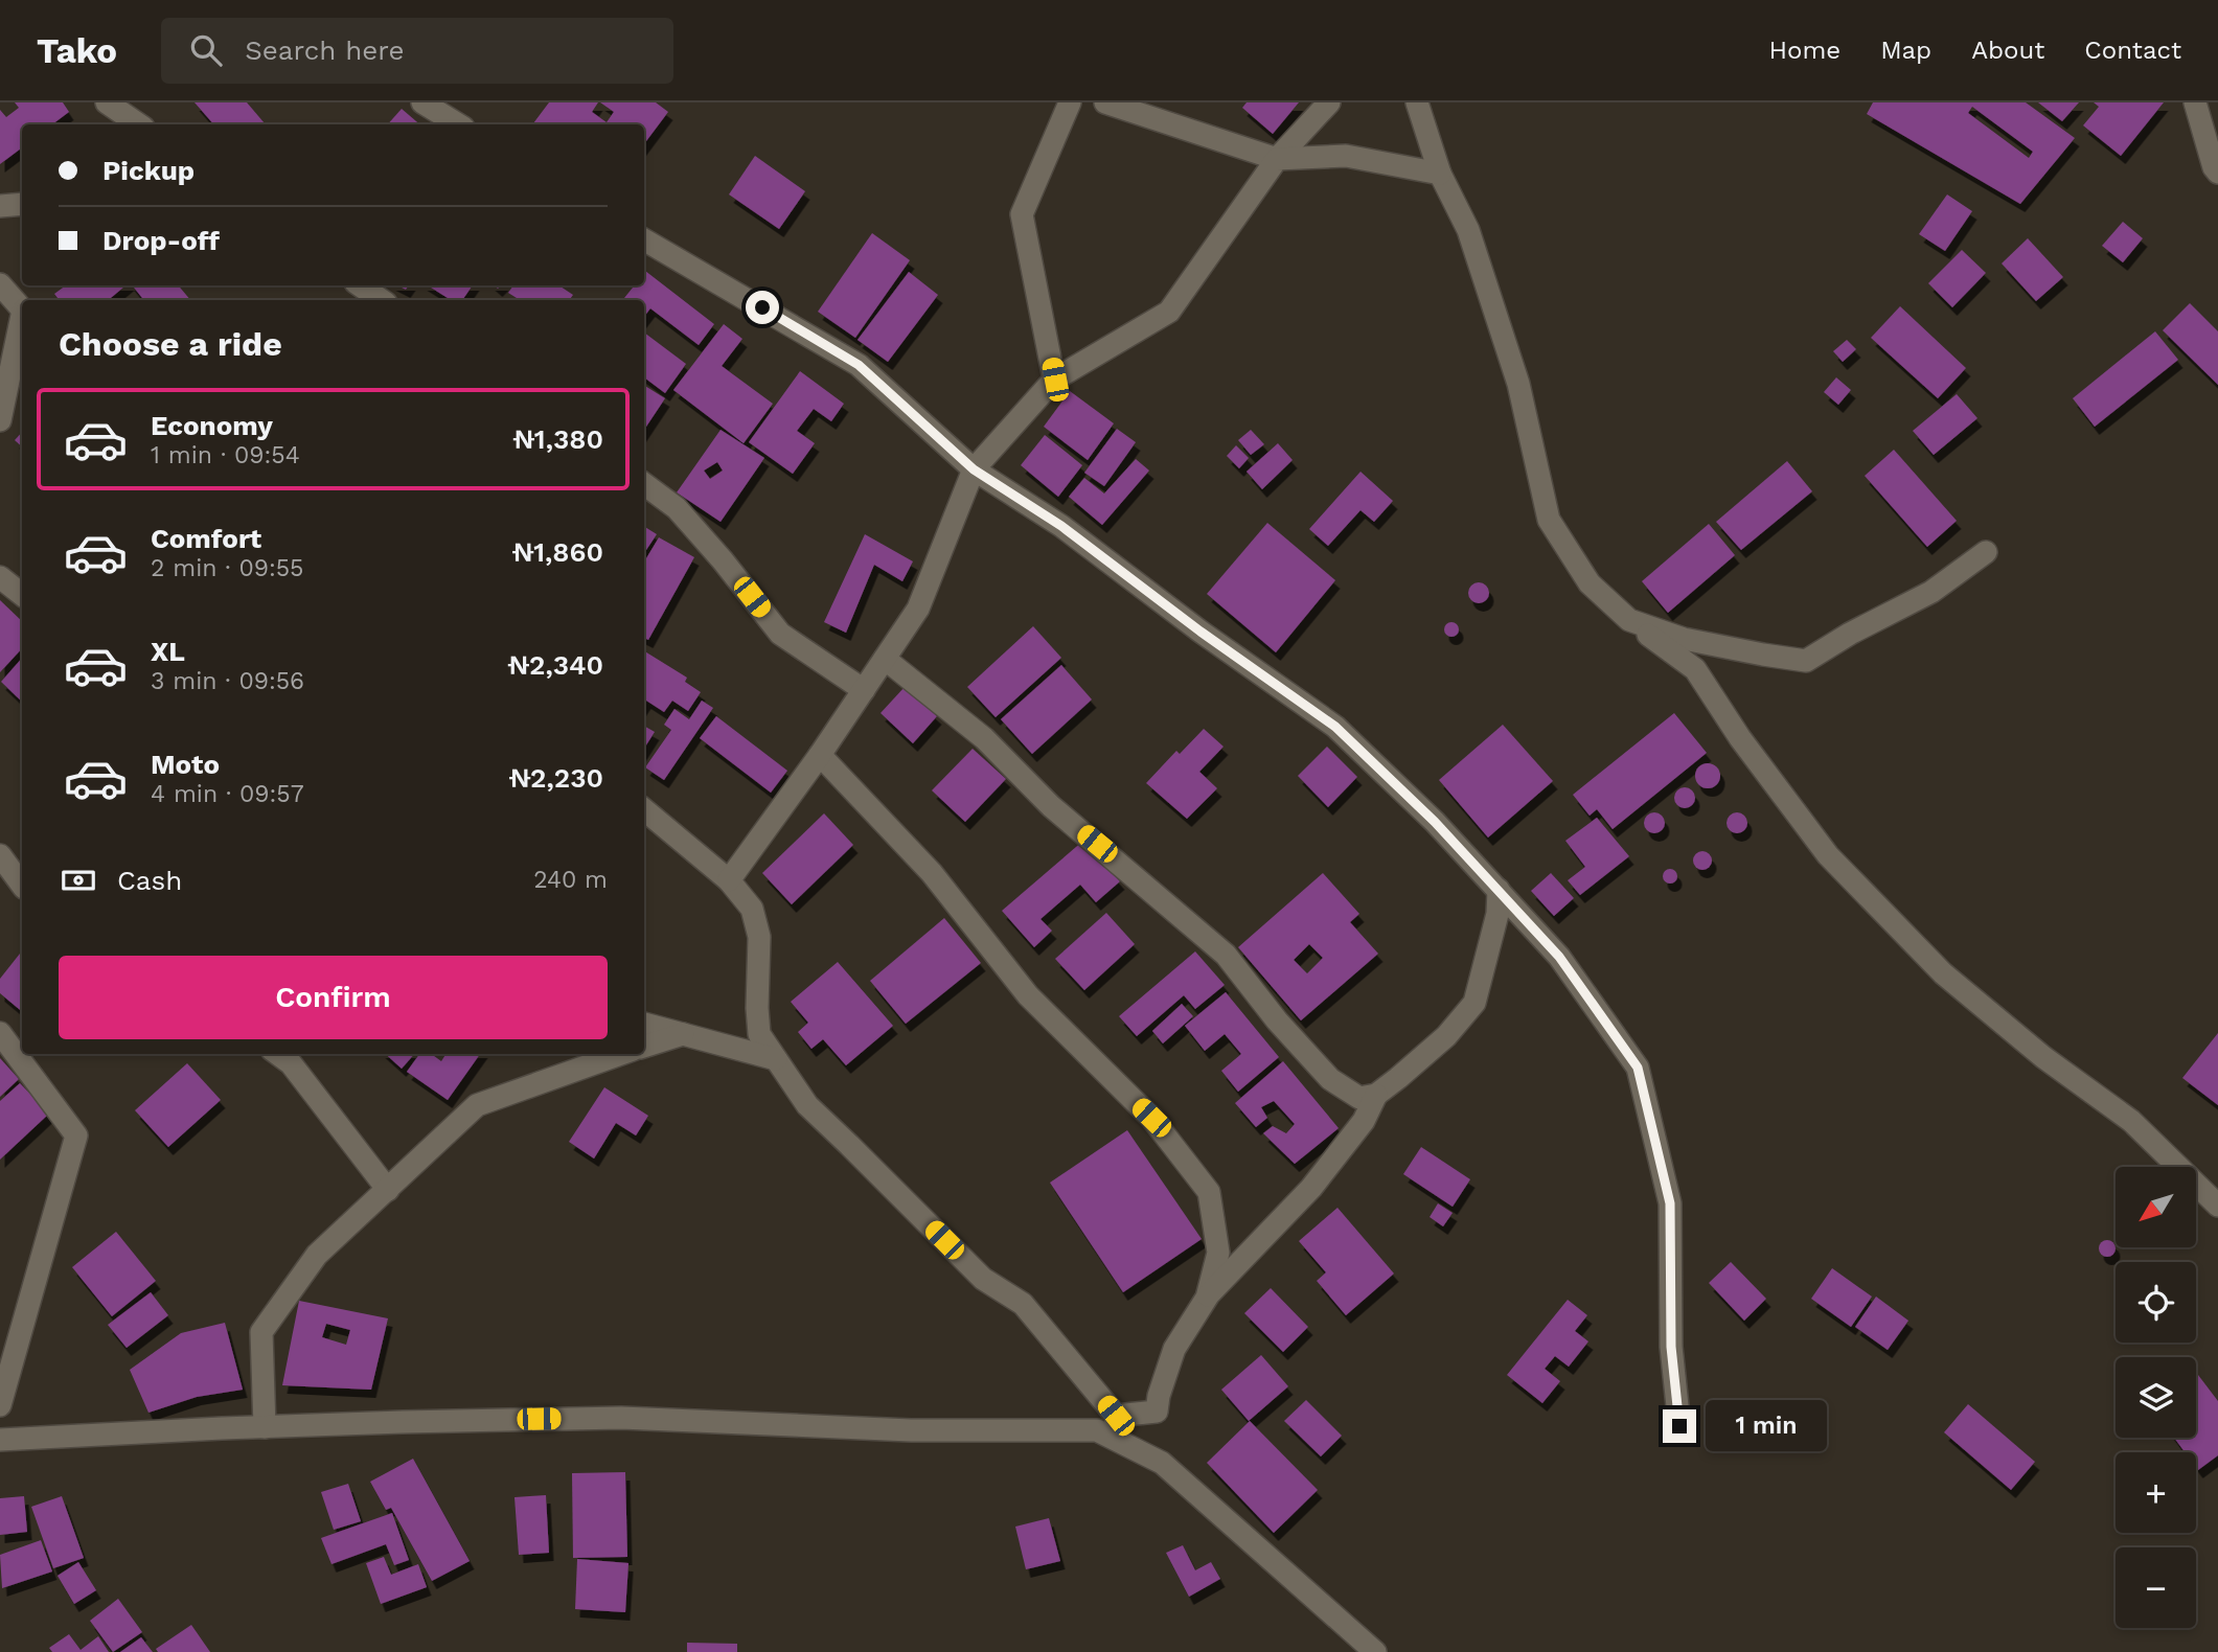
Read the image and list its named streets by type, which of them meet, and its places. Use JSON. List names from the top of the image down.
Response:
{
  "north": "bottom left",
  "page": {
    "header": "Tako",
    "search": "Search here",
    "nav": [
      "Home",
      "Map",
      "About",
      "Contact"
    ],
    "banner": ["Pickup", "Drop-off"],
    "heading": "Choose a ride",
    "list": [
      {
        "name": "Economy",
        "note": "1 min · 09:54",
        "value": "₦1,380"
      },
      {
        "name": "Comfort",
        "note": "2 min · 09:55",
        "value": "₦1,860"
      },
      {
        "name": "XL",
        "note": "3 min · 09:56",
        "value": "₦2,340"
      },
      {
        "name": "Moto",
        "note": "4 min · 09:57",
        "value": "₦2,230"
      }
    ],
    "pay": ["Cash", "240 m"],
    "buttons": "Confirm",
    "map_buttons": ["+", "−"],
    "bubble": "1 min"
  }
}
